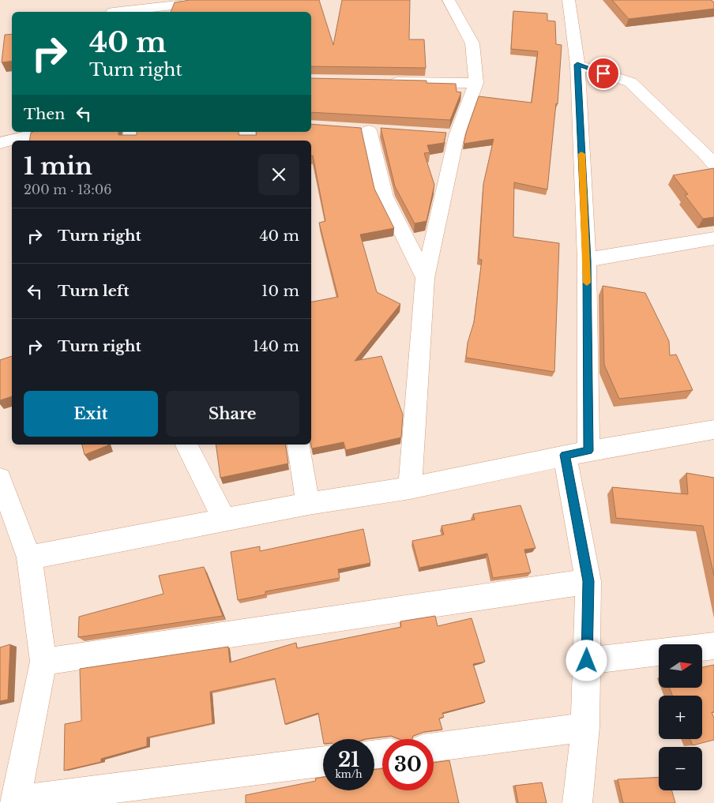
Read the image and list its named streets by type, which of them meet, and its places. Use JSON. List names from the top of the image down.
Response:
{
  "north": "right",
  "page": {
    "turn": ["40 m", "Turn right"],
    "then": "Then",
    "heading": ["1 min", "200 m · 13:06"],
    "list": [
      {
        "name": "Turn right",
        "value": "40 m"
      },
      {
        "name": "Turn left",
        "value": "10 m"
      },
      {
        "name": "Turn right",
        "value": "140 m"
      }
    ],
    "buttons": ["Exit", "Share"],
    "map_buttons": ["+", "−"],
    "speed": "21 km/h",
    "limit": "30"
  }
}
